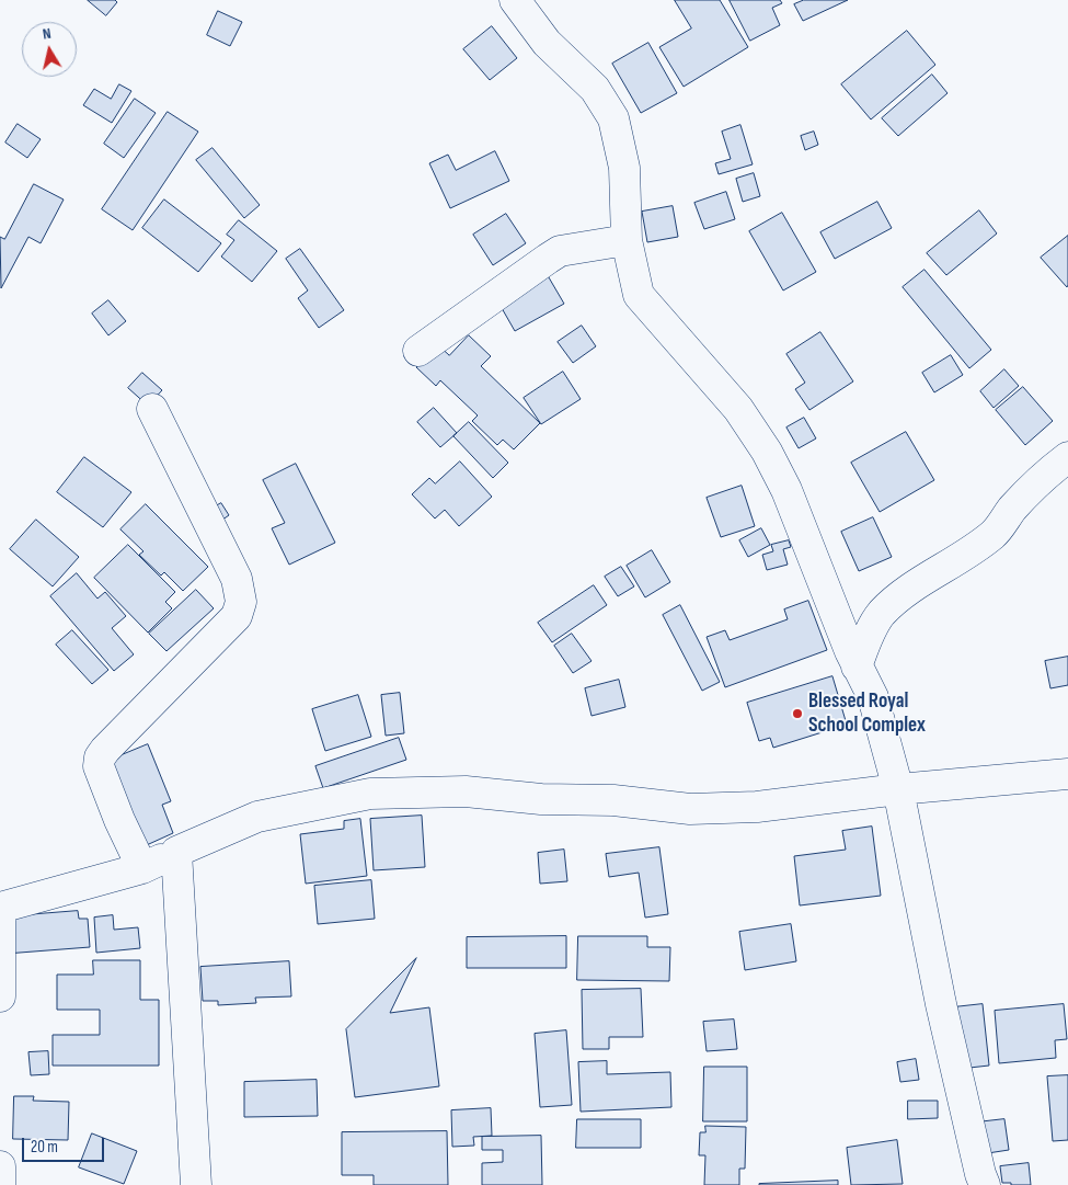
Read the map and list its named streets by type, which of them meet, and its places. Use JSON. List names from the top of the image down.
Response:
{
  "places": ["Blessed Royal School Complex"],
  "scale_bar": "20 m",
  "north": "top"
}
